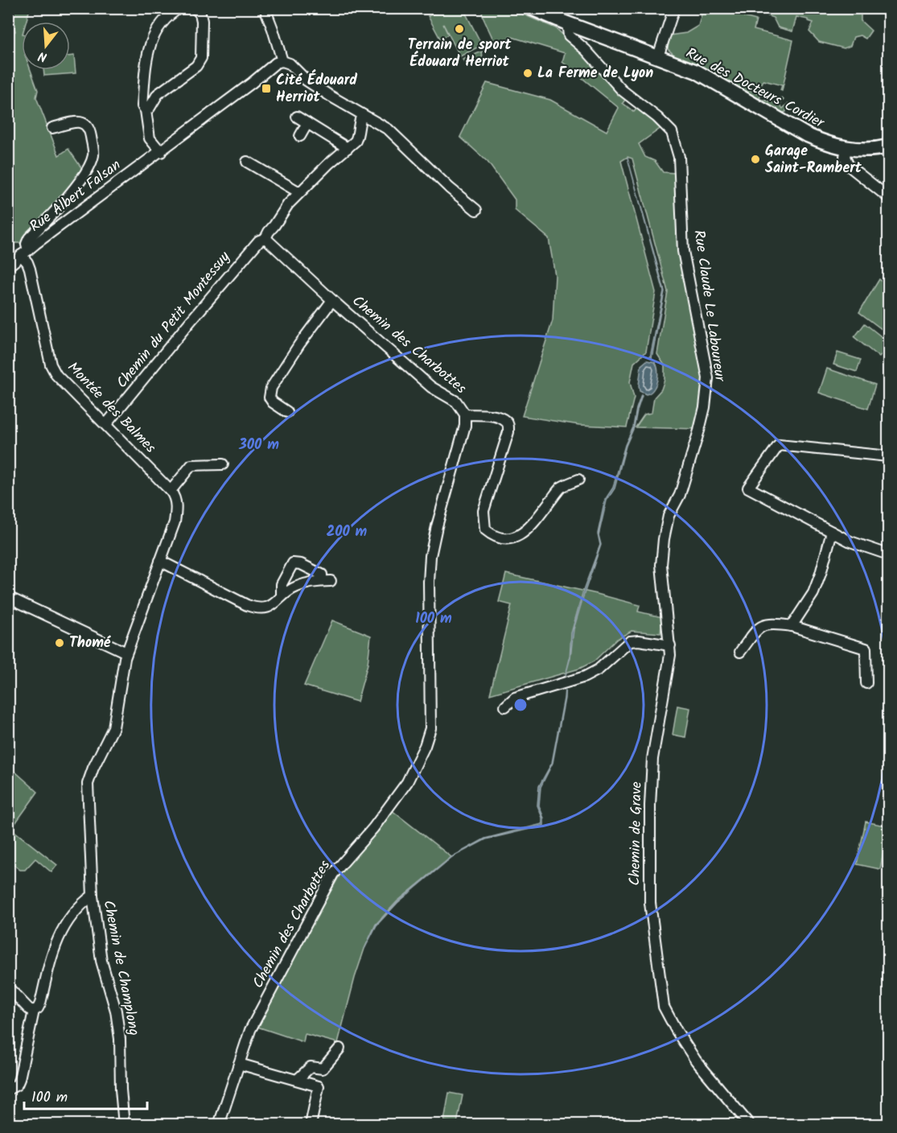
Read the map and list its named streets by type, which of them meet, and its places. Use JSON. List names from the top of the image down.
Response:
{
  "streets": {
    "street": [
      "Rue des Docteurs Cordier",
      "Rue Albert Falsan",
      "Rue Claude Le Laboureur",
      "Chemin du Petit Montessuy",
      "Chemin des Charbottes",
      "Montée des Balmes",
      "Chemin de Grave",
      "Chemin de Champlong"
    ]
  },
  "crossings": [
    ["Rue des Docteurs Cordier", "Rue Claude Le Laboureur"],
    ["Rue Albert Falsan", "Montée des Balmes"],
    ["Rue Claude Le Laboureur", "Chemin de Grave"],
    ["Chemin du Petit Montessuy", "Chemin des Charbottes"],
    ["Chemin du Petit Montessuy", "Montée des Balmes"],
    ["Montée des Balmes", "Chemin de Champlong"]
  ],
  "places": {
    "other": [
      "Terrain de sport Édouard Herriot",
      "La Ferme de Lyon",
      "Garage Saint-Rambert",
      "Thomé"
    ],
    "transit": ["Cité Édouard Herriot"]
  },
  "scale_bar": "100 m",
  "north": "bottom",
  "rings": ["300 m", "200 m", "100 m"]
}
